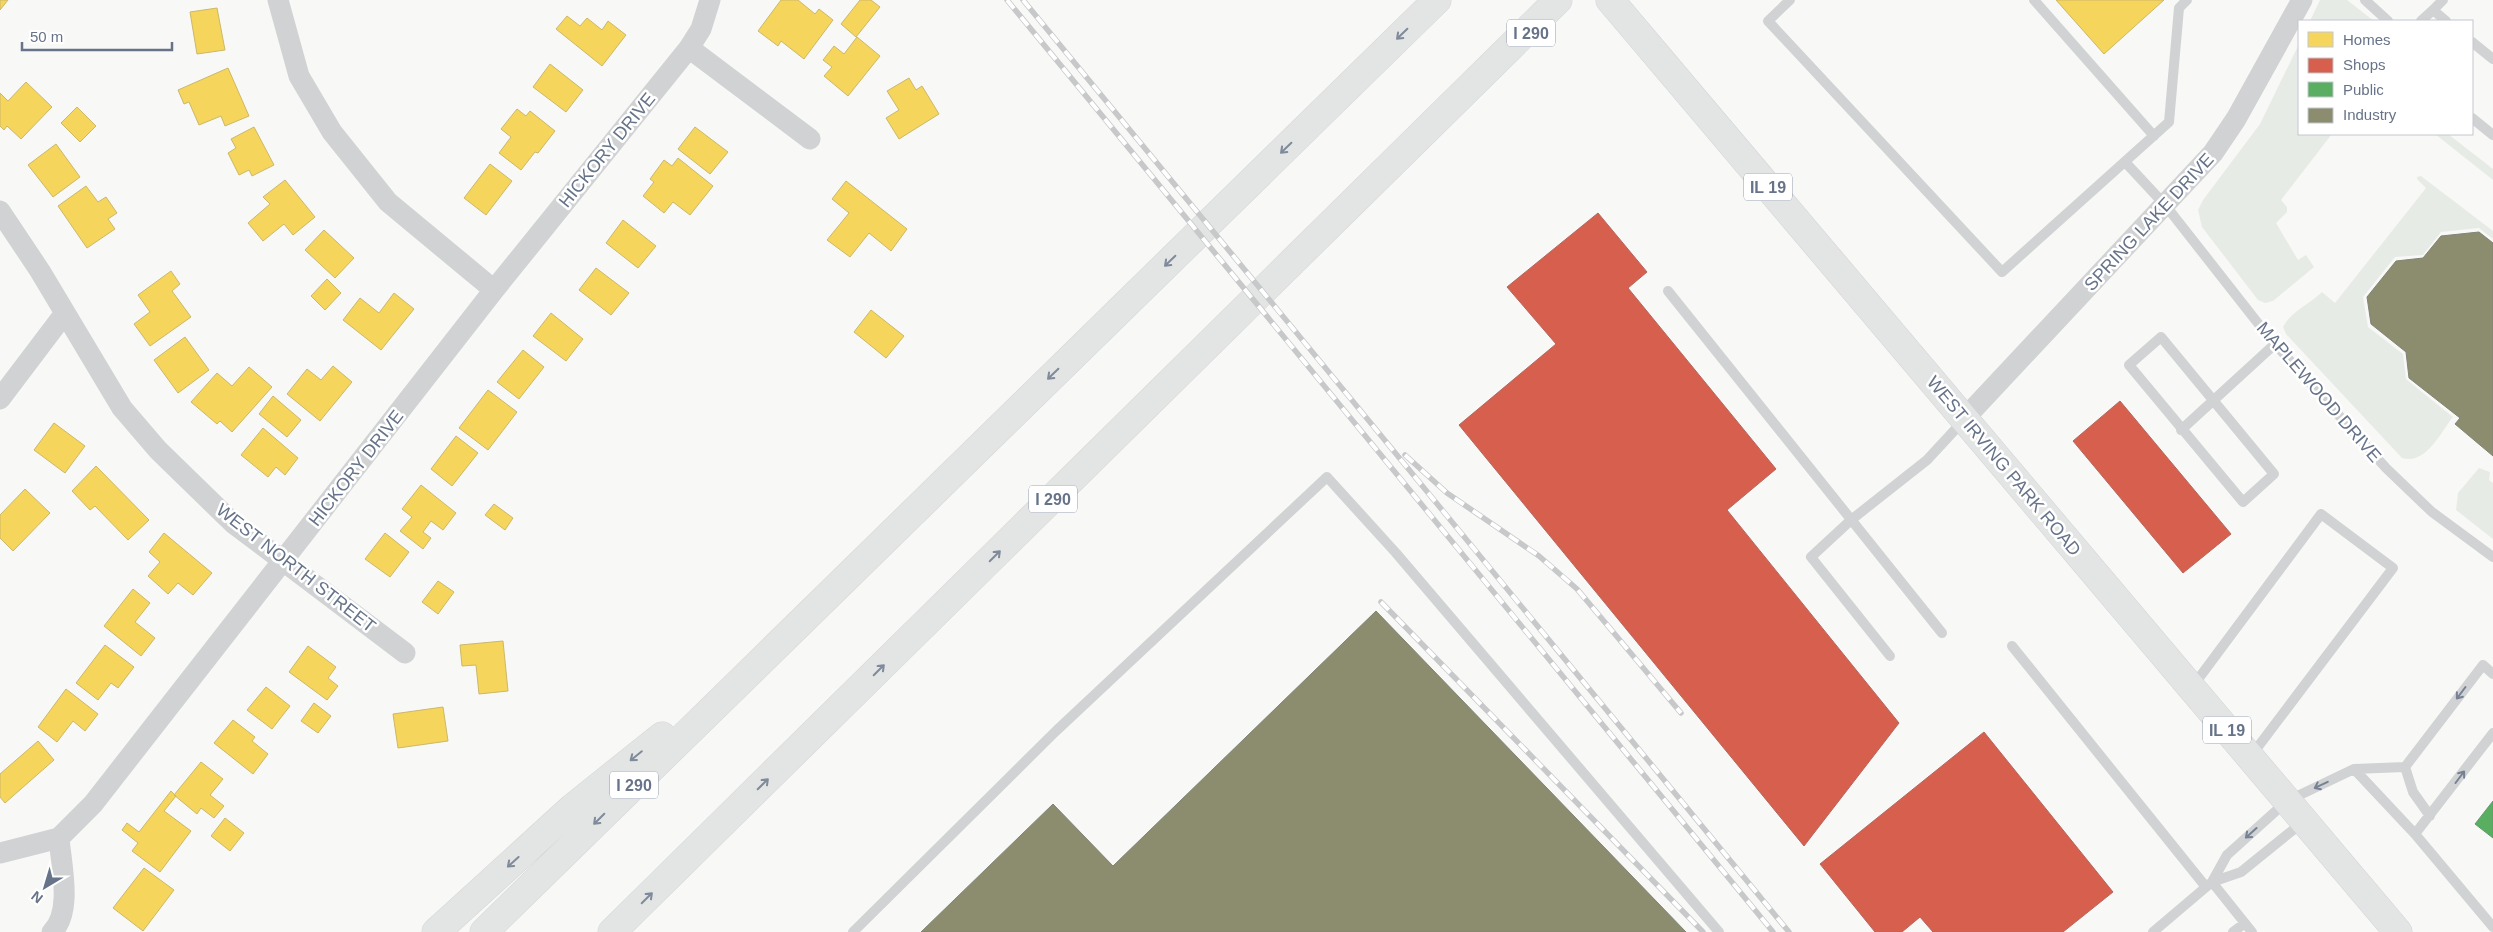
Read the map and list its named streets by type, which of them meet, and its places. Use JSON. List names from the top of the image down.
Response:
{
  "streets": {
    "main road": ["I 290", "IL 19", "WEST IRVING PARK ROAD"],
    "street": ["HICKORY DRIVE", "SPRING LAKE DRIVE", "WEST NORTH STREET"],
    "lane": ["MAPLEWOOD DRIVE"]
  },
  "crossings": [
    ["HICKORY DRIVE", "WEST NORTH STREET"],
    ["SPRING LAKE DRIVE", "MAPLEWOOD DRIVE"],
    ["SPRING LAKE DRIVE", "WEST IRVING PARK ROAD"]
  ],
  "legend": [
    "Homes",
    "Shops",
    "Public",
    "Industry"
  ],
  "scale_bar": "50 m",
  "north": "bottom left"
}
